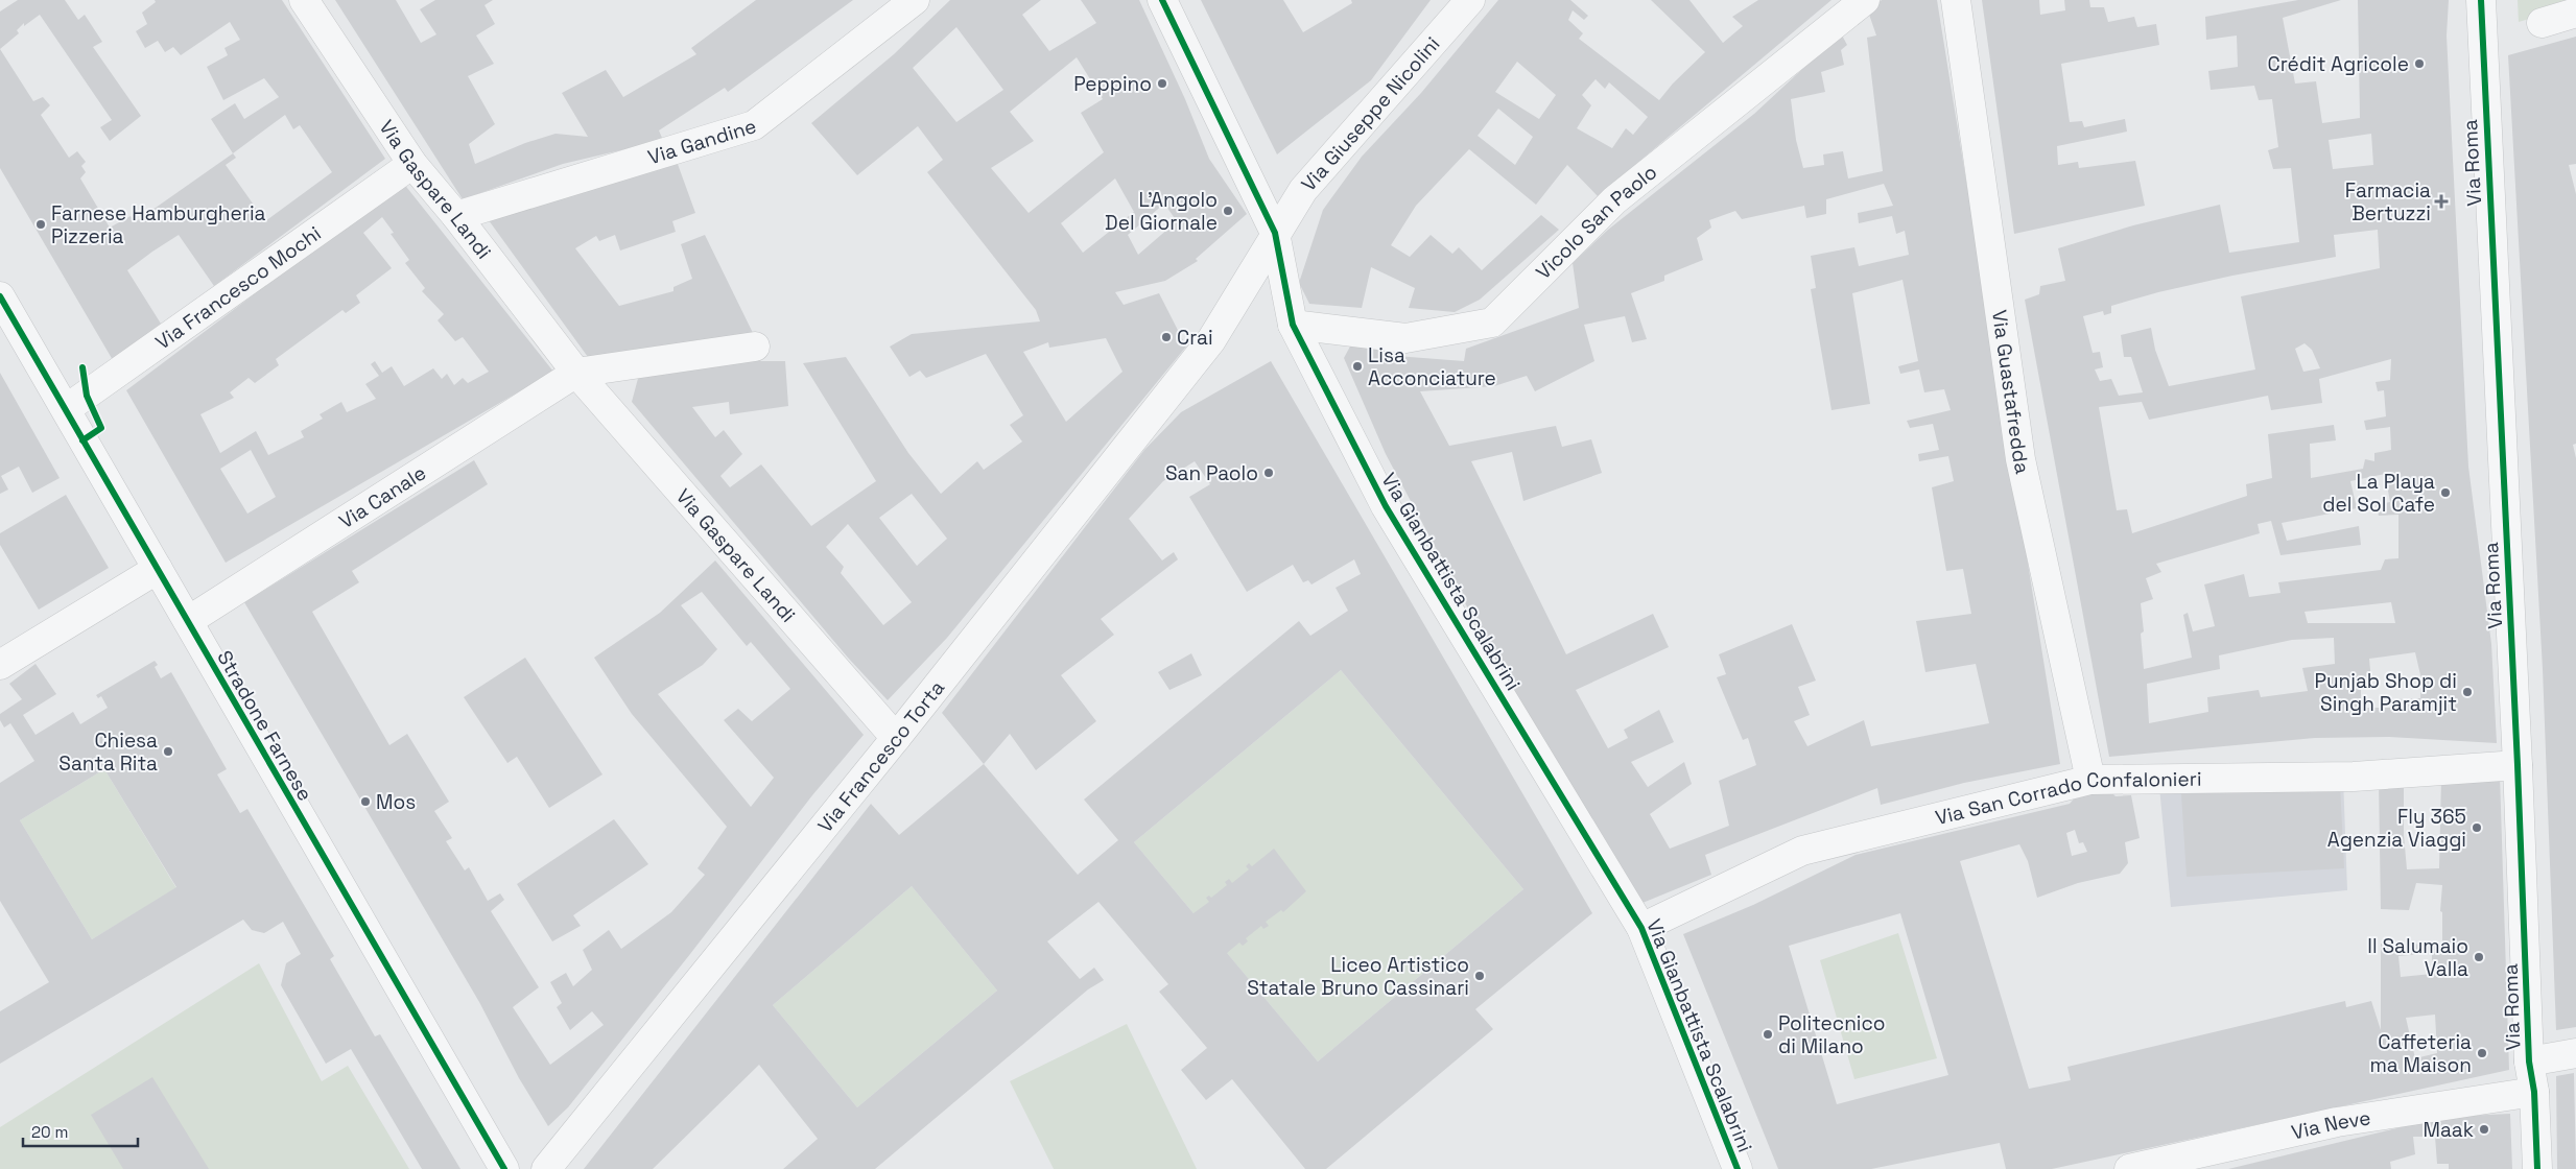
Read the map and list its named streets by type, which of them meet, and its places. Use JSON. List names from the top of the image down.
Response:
{
  "streets": {
    "street": [
      "Via Giuseppe Nicolini",
      "Via Gandine",
      "Via Roma",
      "Via Gaspare Landi",
      "Vicolo San Paolo",
      "Via Francesco Mochi",
      "Via Guastafredda",
      "Via Canale",
      "Via Gianbattista Scalabrini",
      "Stradone Farnese",
      "Via Francesco Torta",
      "Via San Corrado Confalonieri",
      "Via Neve"
    ]
  },
  "crossings": [
    ["Via Giuseppe Nicolini", "Via Gianbattista Scalabrini"],
    ["Via Giuseppe Nicolini", "Via Francesco Torta"],
    ["Via Gandine", "Via Gaspare Landi"],
    ["Via Roma", "Via San Corrado Confalonieri"],
    ["Via Roma", "Via Neve"],
    ["Via Gaspare Landi", "Via Francesco Mochi"],
    ["Via Gaspare Landi", "Via Canale"],
    ["Via Gaspare Landi", "Via Francesco Torta"],
    ["Vicolo San Paolo", "Via Gianbattista Scalabrini"],
    ["Via Francesco Mochi", "Stradone Farnese"],
    ["Via Guastafredda", "Via San Corrado Confalonieri"],
    ["Via Canale", "Stradone Farnese"],
    ["Via Gianbattista Scalabrini", "Via San Corrado Confalonieri"]
  ],
  "places": {
    "other": [
      "Crédit Agricole",
      "Peppino",
      "L'Angolo Del Giornale",
      "Farnese Hamburgheria Pizzeria",
      "Crai",
      "Lisa Acconciature",
      "San Paolo",
      "La Playa del Sol Cafe",
      "Punjab Shop di Singh Paramjit",
      "Chiesa Santa Rita",
      "Mos",
      "Fly 365 Agenzia Viaggi",
      "Il Salumaio Valla",
      "Liceo Artistico Statale Bruno Cassinari",
      "Politecnico di Milano",
      "Caffeteria ma Maison",
      "Maak"
    ],
    "health": ["Farmacia Bertuzzi"]
  },
  "scale_bar": "20 m"
}
